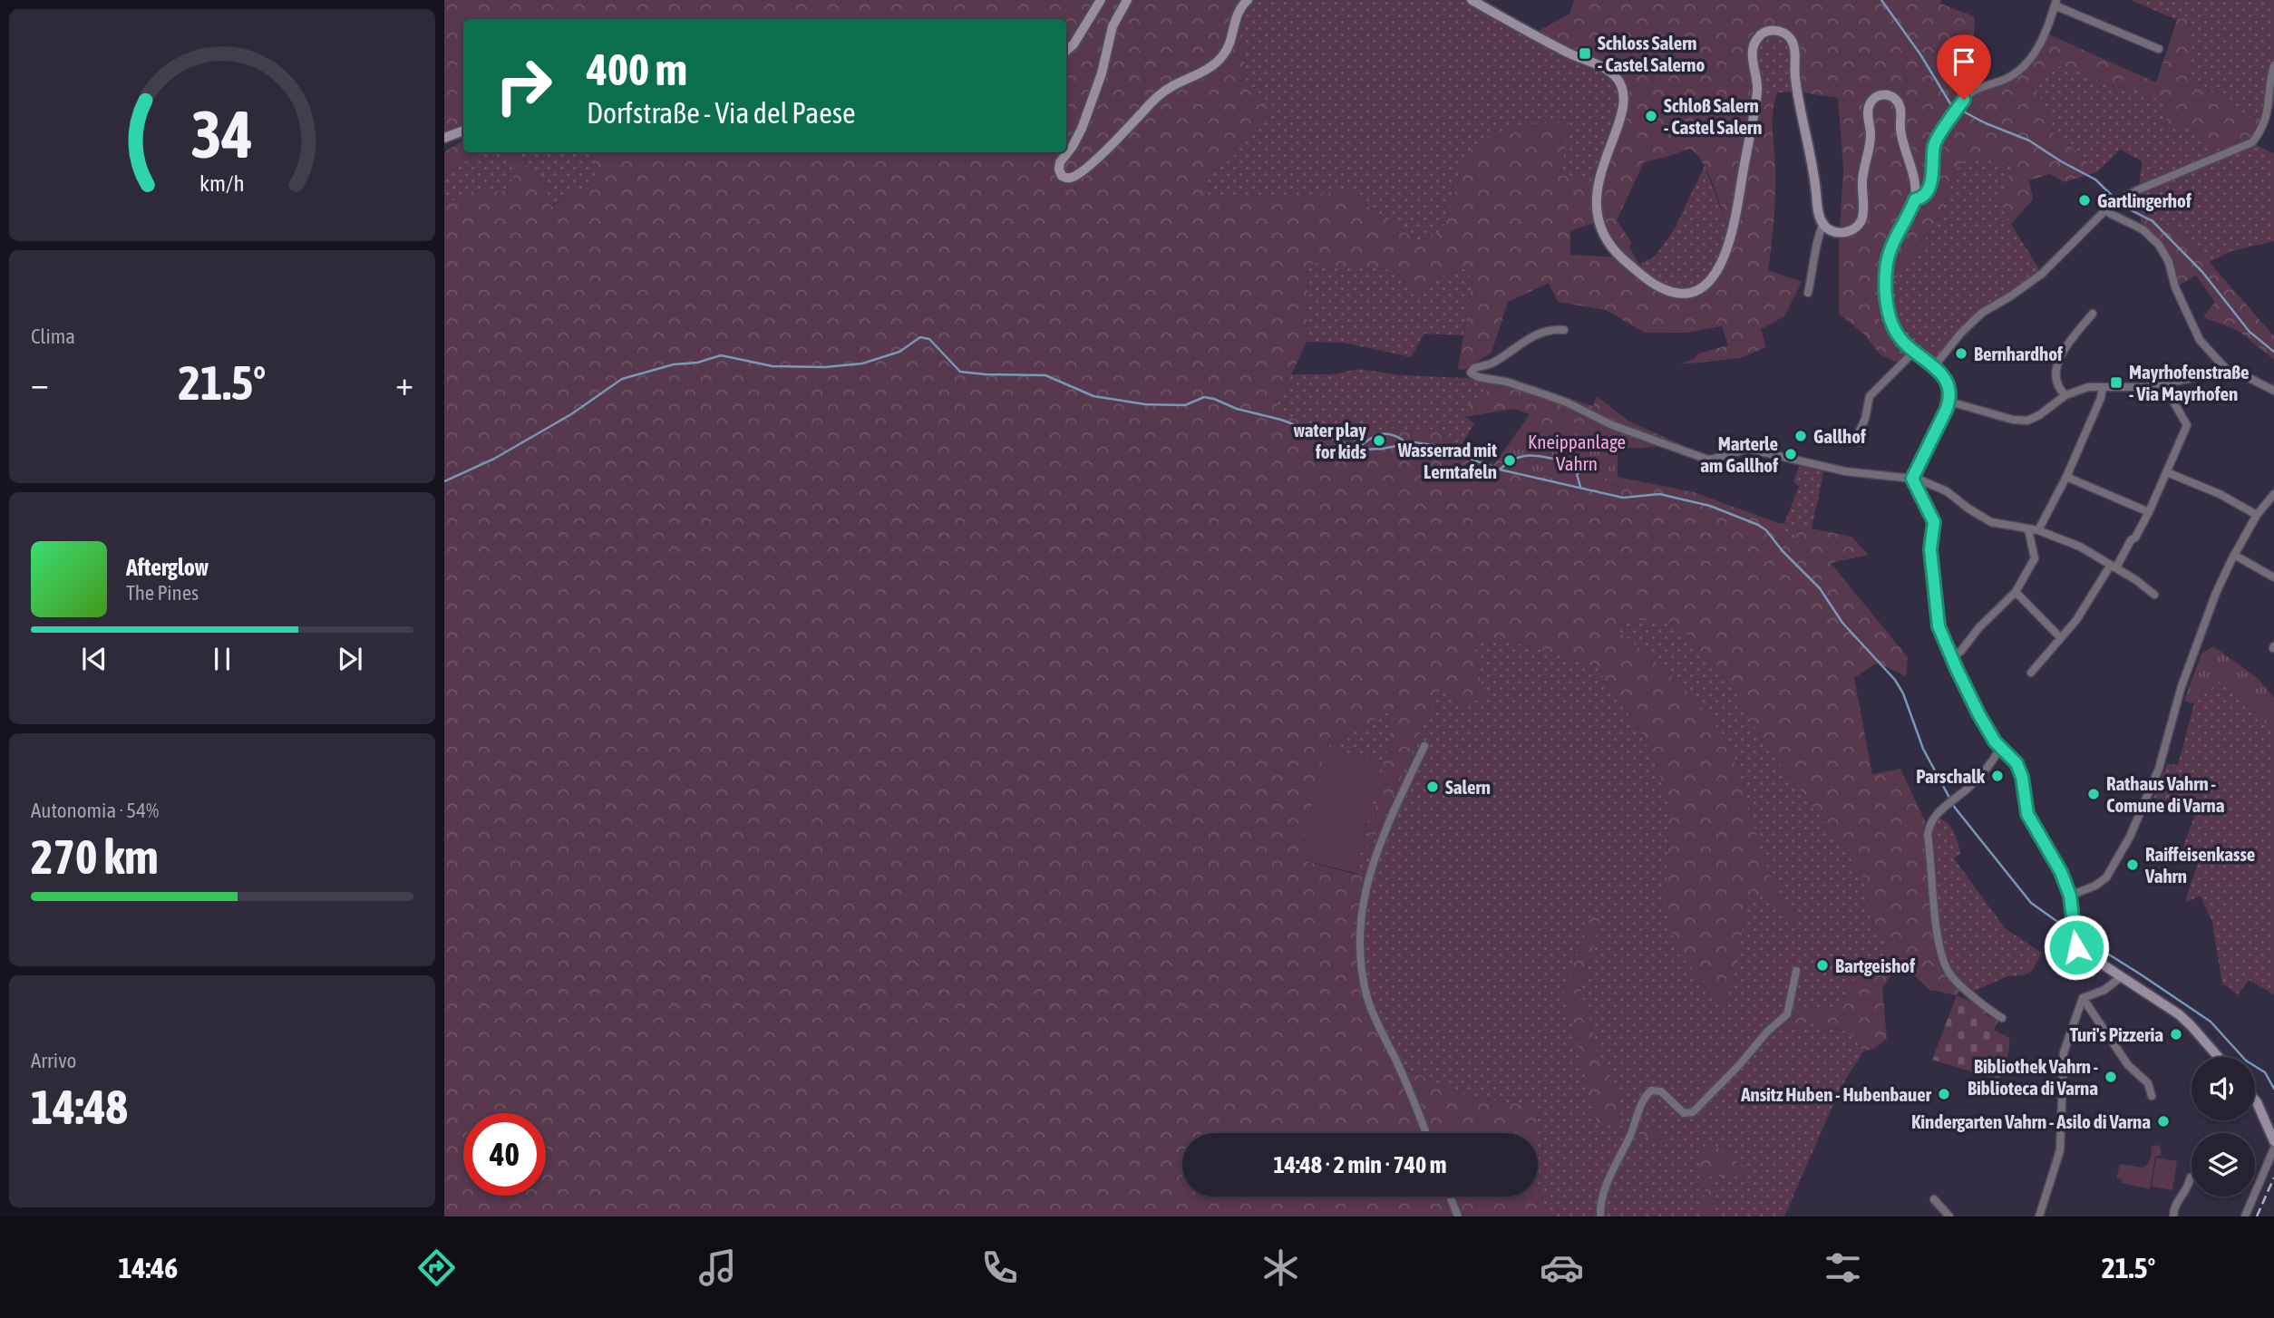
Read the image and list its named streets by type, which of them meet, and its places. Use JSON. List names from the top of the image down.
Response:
{
  "parks": ["Kneippanlage Vahrn"],
  "places": {
    "transit": ["Schloss Salern - Castel Salerno", "Mayrhofenstraße - Via Mayrhofen"],
    "other": [
      "Schloß Salern - Castel Salern",
      "Gartlingerhof",
      "Bernhardhof",
      "Gallhof",
      "water play for kids",
      "Marterle am Gallhof",
      "Wasserrad mit Lerntafeln",
      "Parschalk",
      "Salern",
      "Rathaus Vahrn - Comune di Varna",
      "Raiffeisenkasse Vahrn",
      "Bartgeishof",
      "Turi's Pizzeria",
      "Bibliothek Vahrn - Biblioteca di Varna",
      "Ansitz Huben - Hubenbauer",
      "Kindergarten Vahrn - Asilo di Varna"
    ]
  },
  "page": {
    "turn": ["400 m", "Dorfstraße - Via del Paese"],
    "tile": [
      "Clima",
      ["Autonomia · 54%", "270 km"],
      ["Arrivo", "14:48"]
    ],
    "heat": ["−", "21.5°", "+"],
    "song": ["Afterglow", "The Pines"],
    "limit": "40",
    "trip": "14:48 · 2 min · 740 m",
    "tabs": ["14:46", "21.5°"],
    "gauge": ["34", "km/h"]
  }
}
